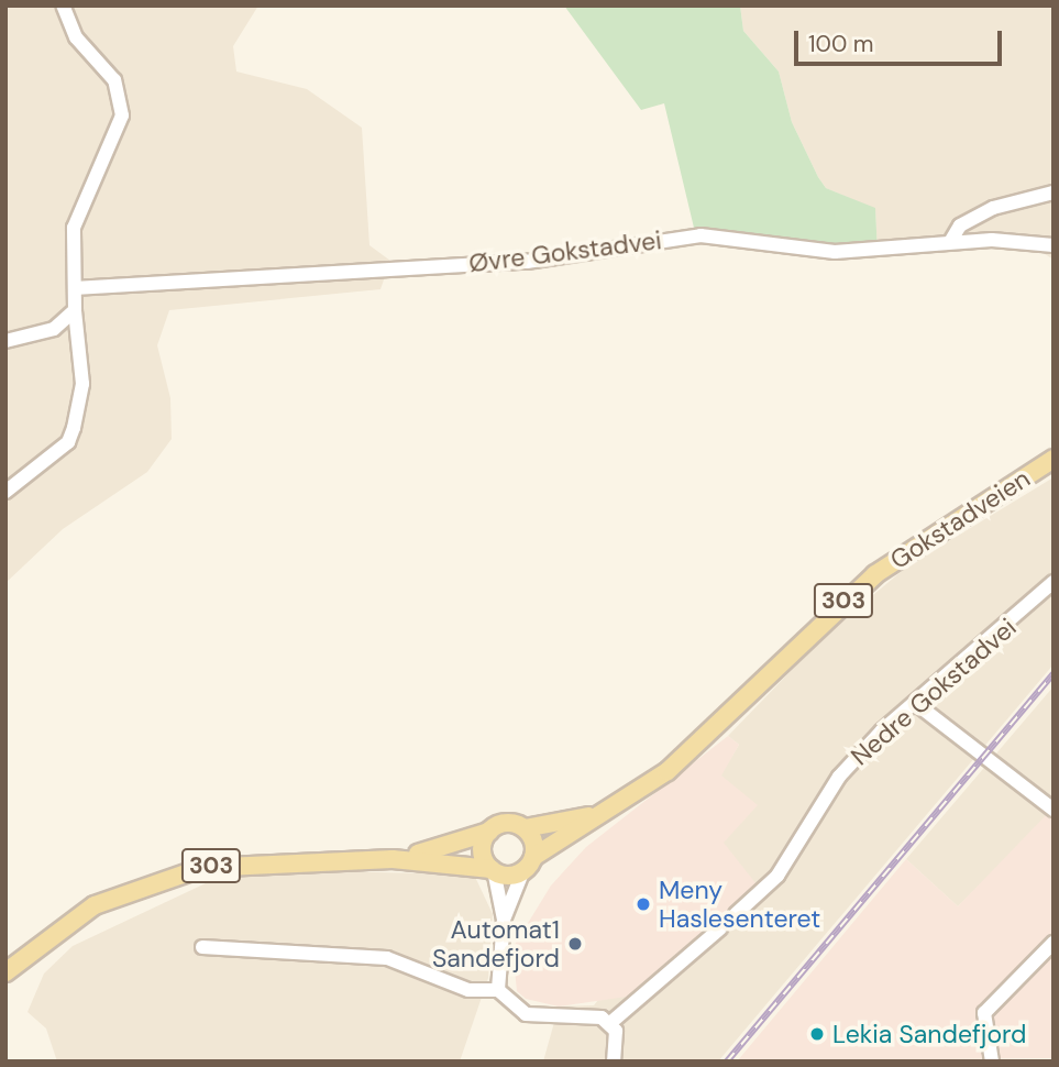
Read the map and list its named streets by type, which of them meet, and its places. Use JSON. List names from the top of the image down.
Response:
{
  "streets": {
    "main road": ["Gokstadveien", "303"],
    "street": ["Øvre Gokstadvei", "Nedre Gokstadvei"]
  },
  "crossings": [
    ["Gokstadveien", "303"]
  ],
  "places": ["Meny Haslesenteret", "Automat1 Sandefjord", "Lekia Sandefjord"],
  "scale_bar": "100 m"
}
